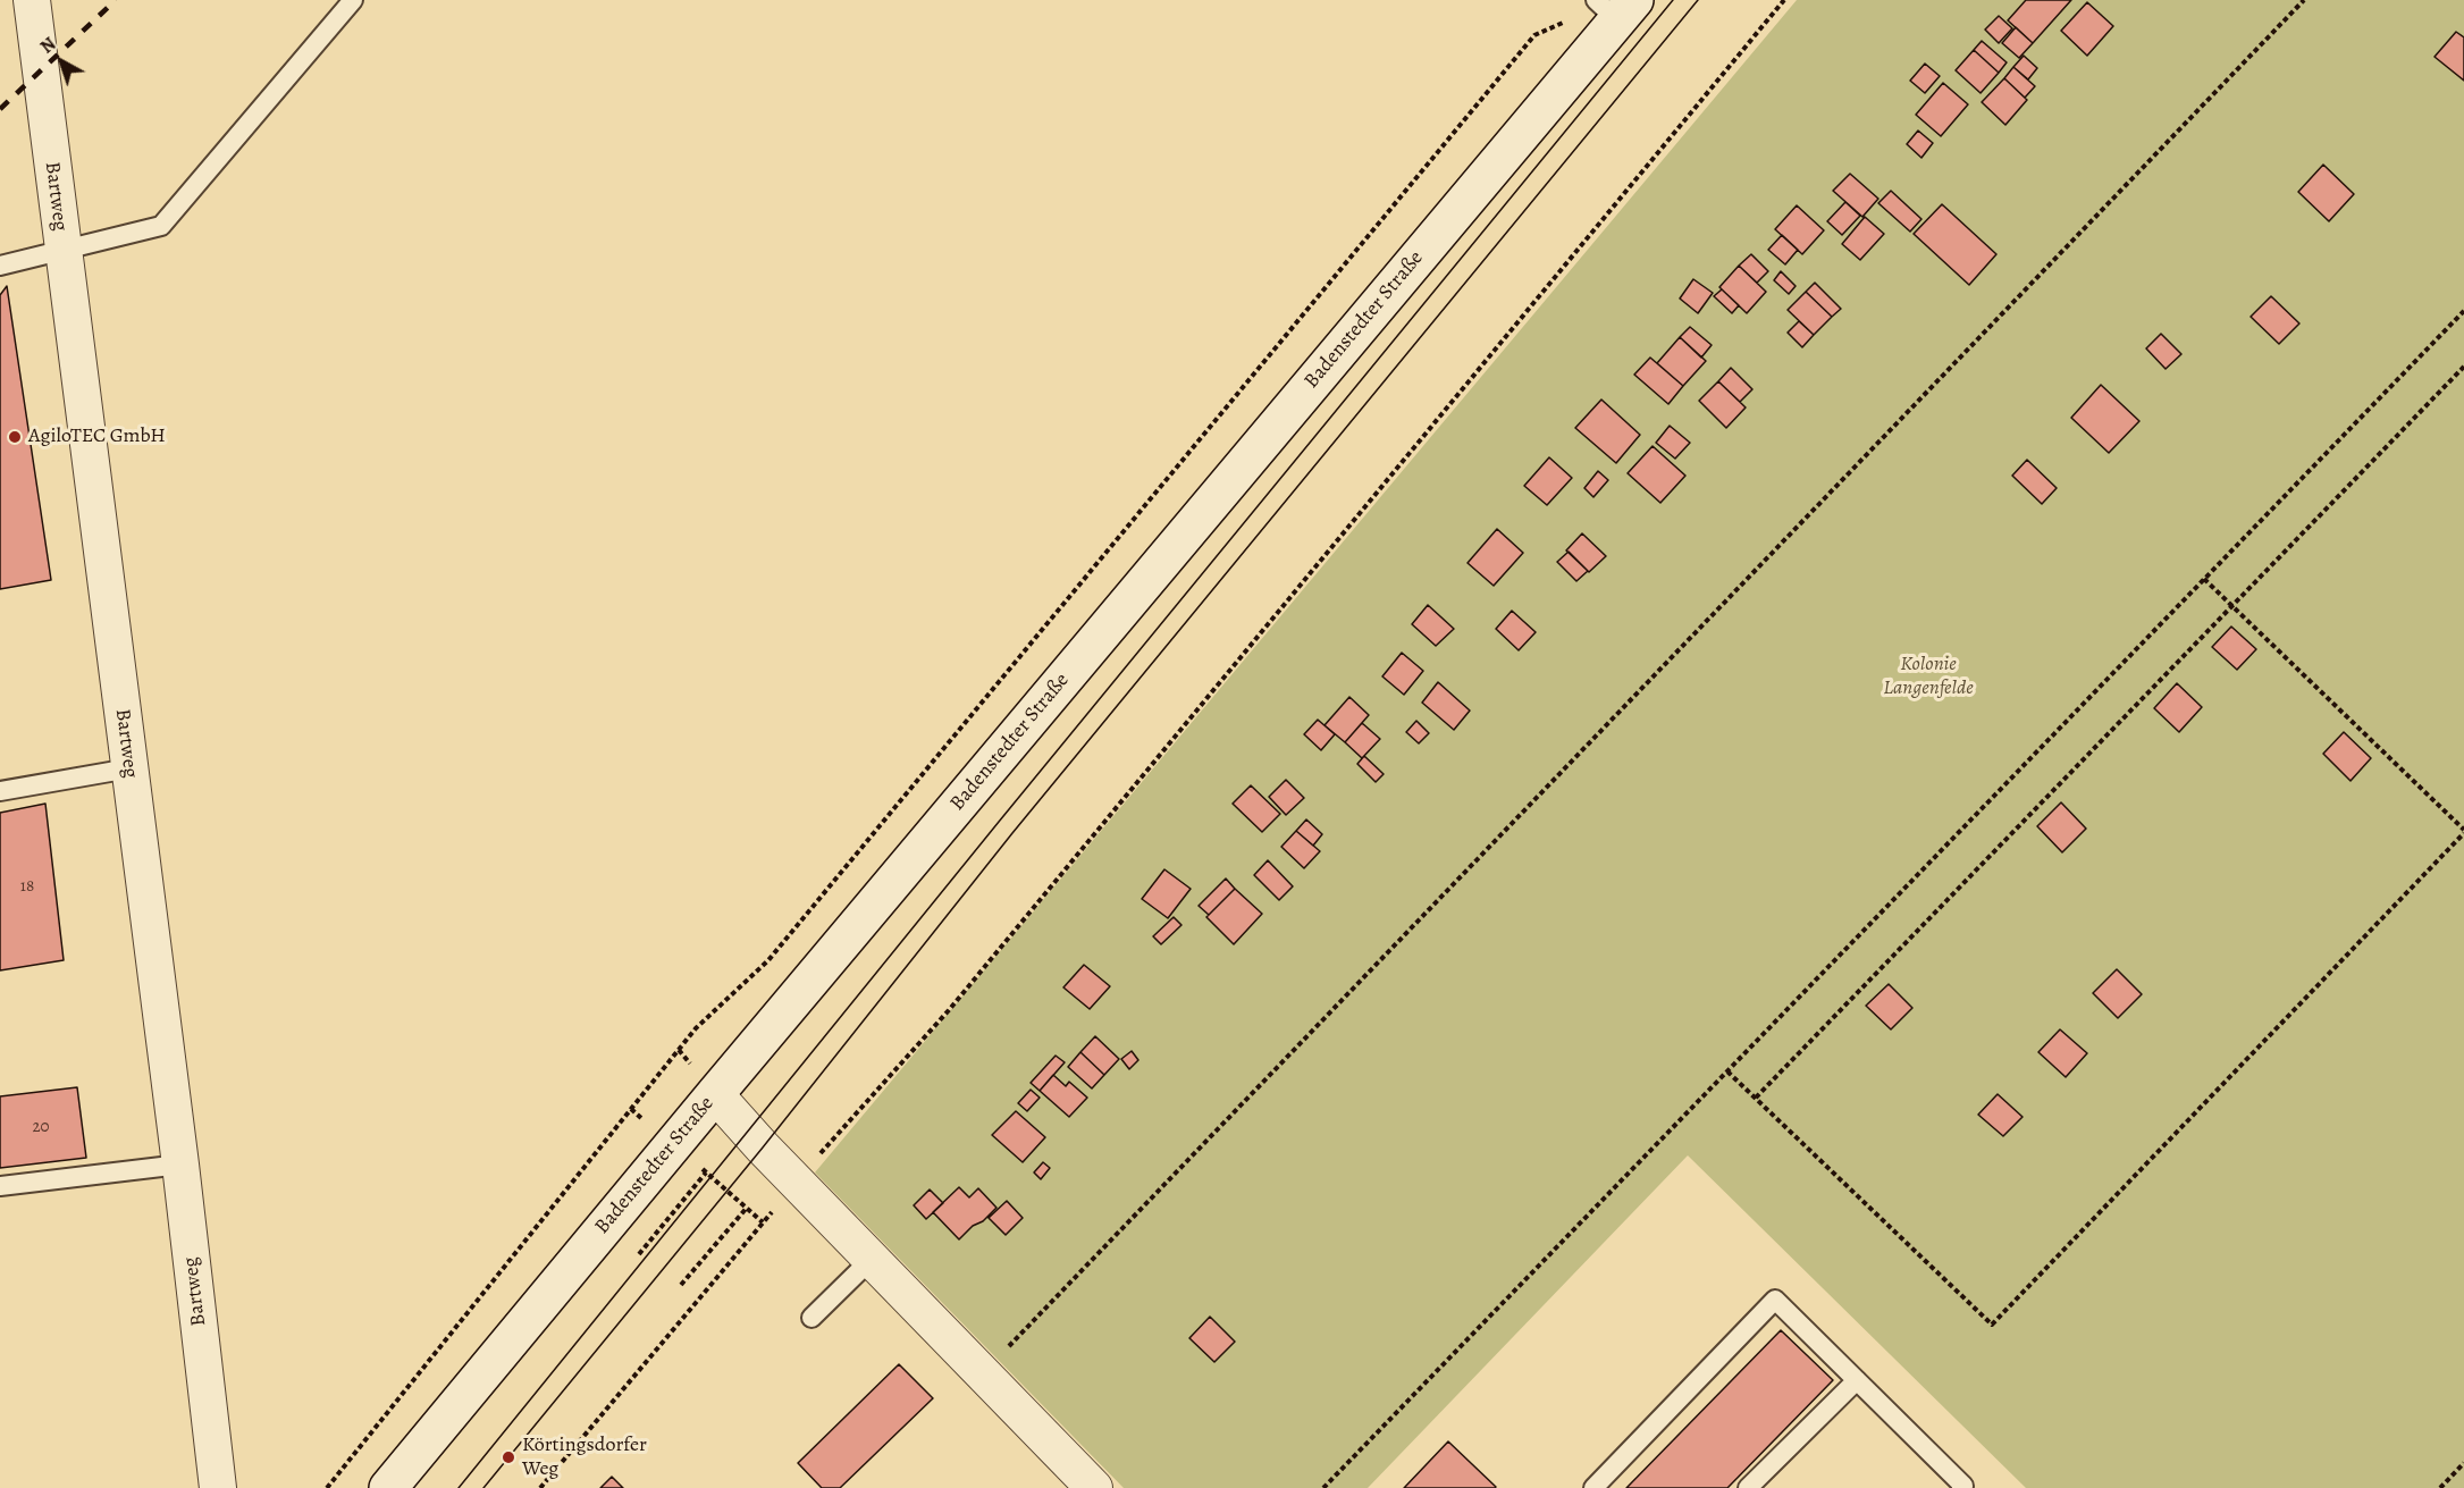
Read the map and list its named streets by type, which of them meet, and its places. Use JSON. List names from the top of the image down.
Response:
{
  "streets": {
    "street": ["Bartweg", "Badenstedter Straße"]
  },
  "parks": ["Kolonie Langenfelde"],
  "places": ["AgiloTEC GmbH", "Körtingsdorfer Weg"],
  "house_numbers": ["18", "20"],
  "north": "top left"
}
